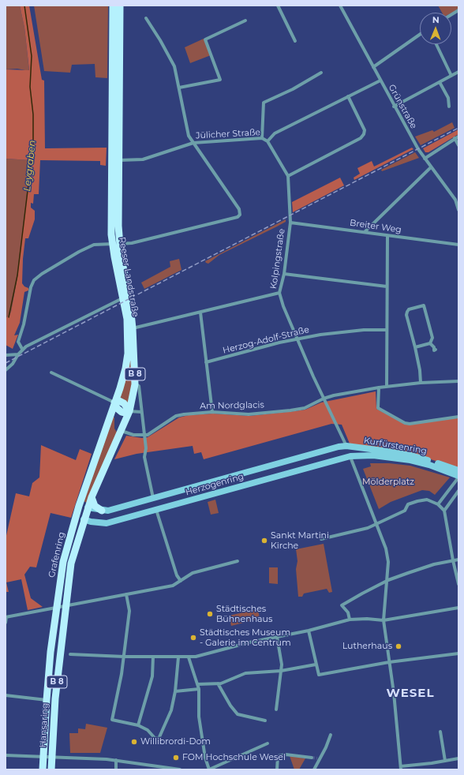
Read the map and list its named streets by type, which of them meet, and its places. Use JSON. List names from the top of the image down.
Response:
{
  "streets": {
    "main road": [
      "Reeser Landstraße",
      "B 8",
      "Kurfürstenring",
      "Herzogenring",
      "Grafenring",
      "Hansaring"
    ],
    "street": [
      "Grünstraße",
      "Jülicher Straße",
      "Breiter Weg",
      "Kolpingstraße",
      "Herzog-Adolf-Straße",
      "Am Nordglacis"
    ]
  },
  "crossings": [
    ["Grünstraße", "Jülicher Straße"],
    ["Jülicher Straße", "Kolpingstraße"],
    ["Jülicher Straße", "Reeser Landstraße"],
    ["Breiter Weg", "Kolpingstraße"],
    ["Kolpingstraße", "Herzog-Adolf-Straße"],
    ["Kolpingstraße", "Am Nordglacis"],
    ["Kolpingstraße", "Kurfürstenring"],
    ["Kolpingstraße", "Herzogenring"],
    ["Reeser Landstraße", "Herzogenring"],
    ["Reeser Landstraße", "Grafenring"],
    ["Kurfürstenring", "Herzogenring"],
    ["Herzogenring", "Grafenring"],
    ["Grafenring", "Hansaring"]
  ],
  "districts": ["WESEL"],
  "water": ["Leygraben"],
  "parks": ["Mölderplatz"],
  "places": [
    "Sankt Martini Kirche",
    "Städtisches Bühnenhaus",
    "Städtisches Museum - Galerie im Centrum",
    "Lutherhaus",
    "Willibrordi-Dom",
    "FOM Hochschule Wesel"
  ],
  "north": "top"
}
